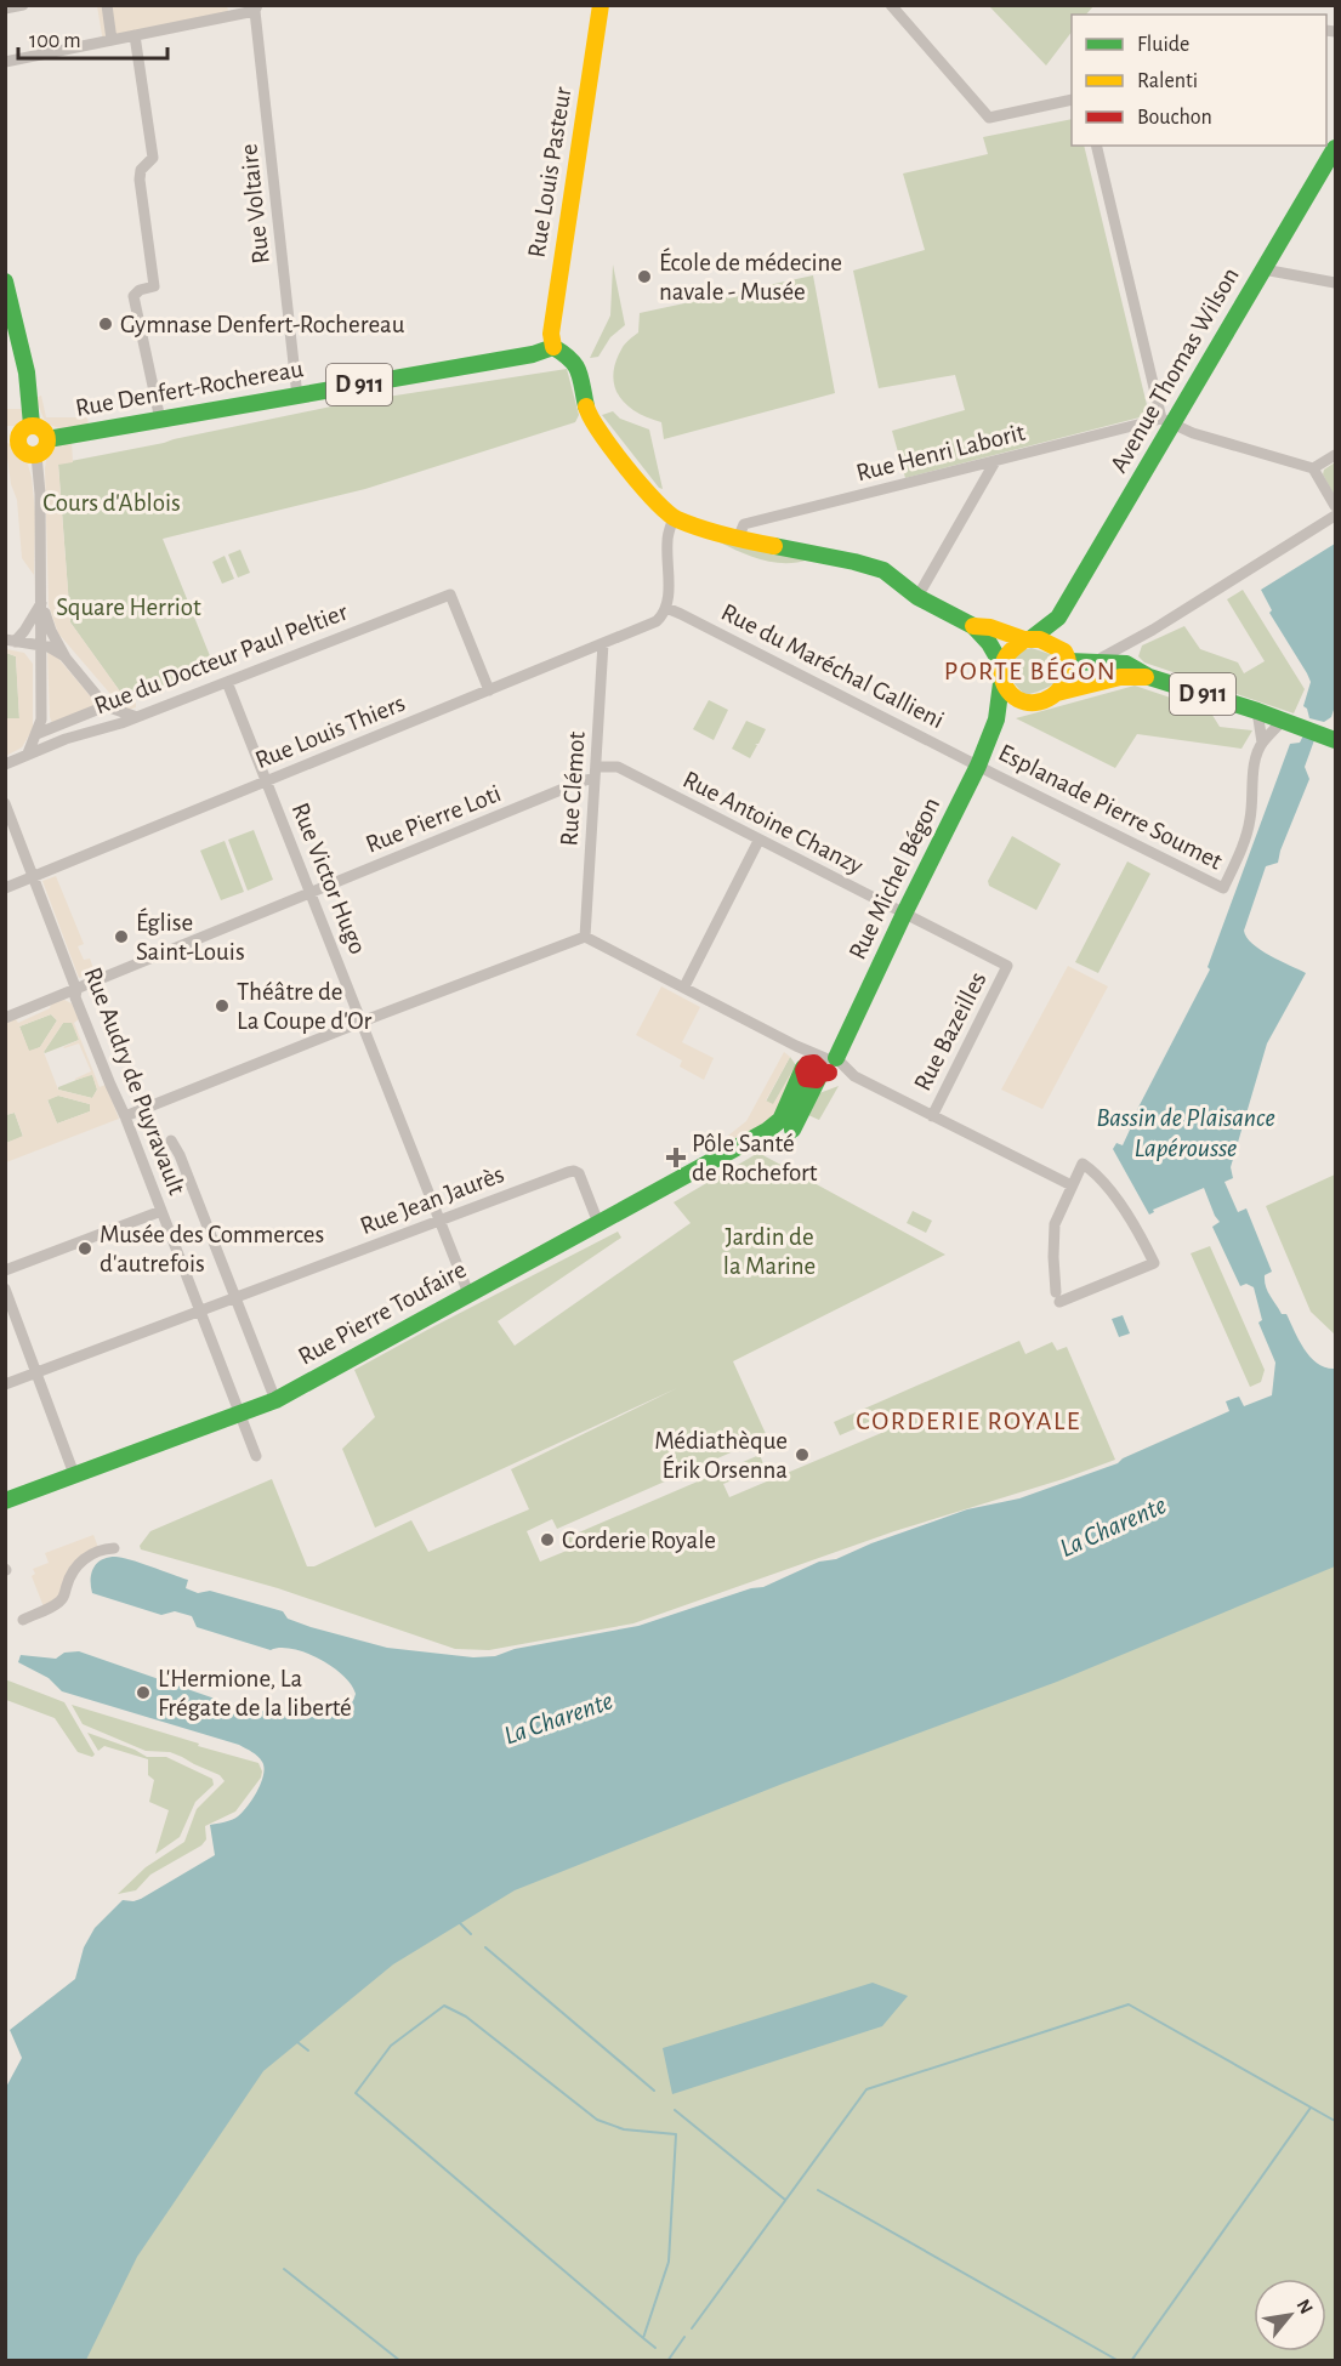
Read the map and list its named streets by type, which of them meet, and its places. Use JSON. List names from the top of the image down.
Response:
{
  "streets": {
    "main road": [
      "Rue Louis Pasteur",
      "Avenue Thomas Wilson",
      "D 911",
      "Rue Denfert-Rochereau",
      "Rue Michel Bégon",
      "Rue Pierre Toufaire"
    ],
    "street": [
      "Rue Voltaire",
      "Rue Henri Laborit",
      "Rue du Docteur Paul Peltier",
      "Rue du Maréchal Gallieni",
      "Rue Louis Thiers",
      "Rue Clémot",
      "Esplanade Pierre Soumet",
      "Rue Pierre Loti",
      "Rue Antoine Chanzy",
      "Rue Victor Hugo",
      "Rue Bazeilles",
      "Rue Audry de Puyravault",
      "Rue Jean Jaurès"
    ]
  },
  "crossings": [
    ["Rue Louis Pasteur", "Rue Denfert-Rochereau"],
    ["Rue Voltaire", "Rue Denfert-Rochereau"],
    ["Avenue Thomas Wilson", "D 911"],
    ["Avenue Thomas Wilson", "Rue Henri Laborit"],
    ["Avenue Thomas Wilson", "Rue Michel Bégon"],
    ["D 911", "Rue Michel Bégon"],
    ["Rue du Docteur Paul Peltier", "Rue Louis Thiers"],
    ["Rue du Docteur Paul Peltier", "Rue Victor Hugo"],
    ["Rue du Maréchal Gallieni", "Rue Louis Thiers"],
    ["Rue du Maréchal Gallieni", "Esplanade Pierre Soumet"],
    ["Rue du Maréchal Gallieni", "Rue Michel Bégon"],
    ["Rue Louis Thiers", "Rue Clémot"],
    ["Rue Louis Thiers", "Rue Victor Hugo"],
    ["Rue Louis Thiers", "Rue Audry de Puyravault"],
    ["Rue Clémot", "Rue Pierre Loti"],
    ["Rue Clémot", "Rue Antoine Chanzy"],
    ["Esplanade Pierre Soumet", "Rue Michel Bégon"],
    ["Rue Pierre Loti", "Rue Antoine Chanzy"],
    ["Rue Pierre Loti", "Rue Victor Hugo"],
    ["Rue Pierre Loti", "Rue Audry de Puyravault"],
    ["Rue Antoine Chanzy", "Rue Michel Bégon"],
    ["Rue Antoine Chanzy", "Rue Bazeilles"],
    ["Rue Victor Hugo", "Rue Jean Jaurès"],
    ["Rue Victor Hugo", "Rue Pierre Toufaire"],
    ["Rue Michel Bégon", "Rue Pierre Toufaire"],
    ["Rue Audry de Puyravault", "Rue Jean Jaurès"],
    ["Rue Audry de Puyravault", "Rue Pierre Toufaire"],
    ["Rue Jean Jaurès", "Rue Pierre Toufaire"]
  ],
  "districts": ["PORTE BÉGON", "CORDERIE ROYALE"],
  "water": ["Bassin de Plaisance Lapérousse", "La Charente"],
  "parks": ["Cours d'Ablois", "Square Herriot", "Jardin de la Marine"],
  "places": {
    "other": [
      "École de médecine navale - Musée",
      "Gymnase Denfert-Rochereau",
      "Église Saint-Louis",
      "Théâtre de La Coupe d'Or",
      "Musée des Commerces d'autrefois",
      "Médiathèque Érik Orsenna",
      "Corderie Royale",
      "L'Hermione, La Frégate de la liberté"
    ],
    "health": ["Pôle Santé de Rochefort"]
  },
  "legend": ["Fluide", "Ralenti", "Bouchon"],
  "scale_bar": "100 m",
  "north": "top right"
}
